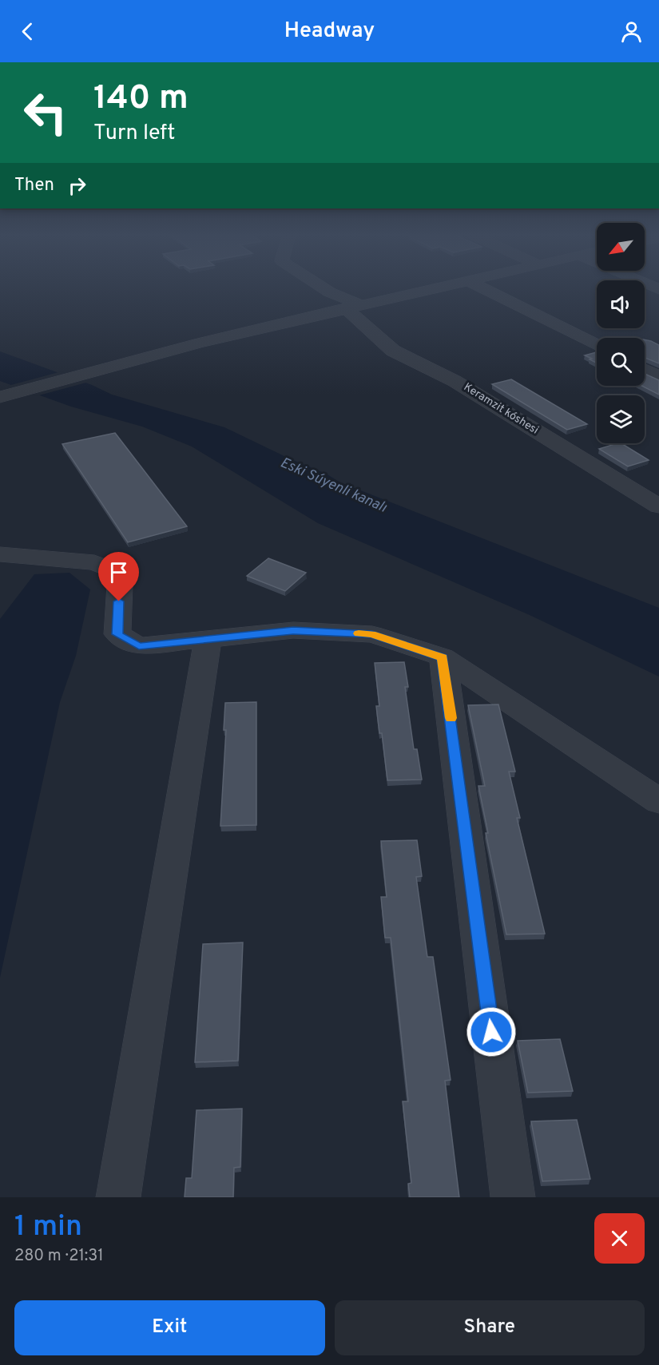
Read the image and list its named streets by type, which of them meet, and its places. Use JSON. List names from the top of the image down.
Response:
{
  "streets": {
    "street": ["Keramzit kóshesi"]
  },
  "water": ["Eski Súyenli kanalı"],
  "north": "bottom left",
  "page": {
    "header": "Headway",
    "turn": ["140 m", "Turn left"],
    "then": "Then",
    "heading": ["1 min", "280 m · 21:31"],
    "buttons": ["Exit", "Share"]
  }
}
